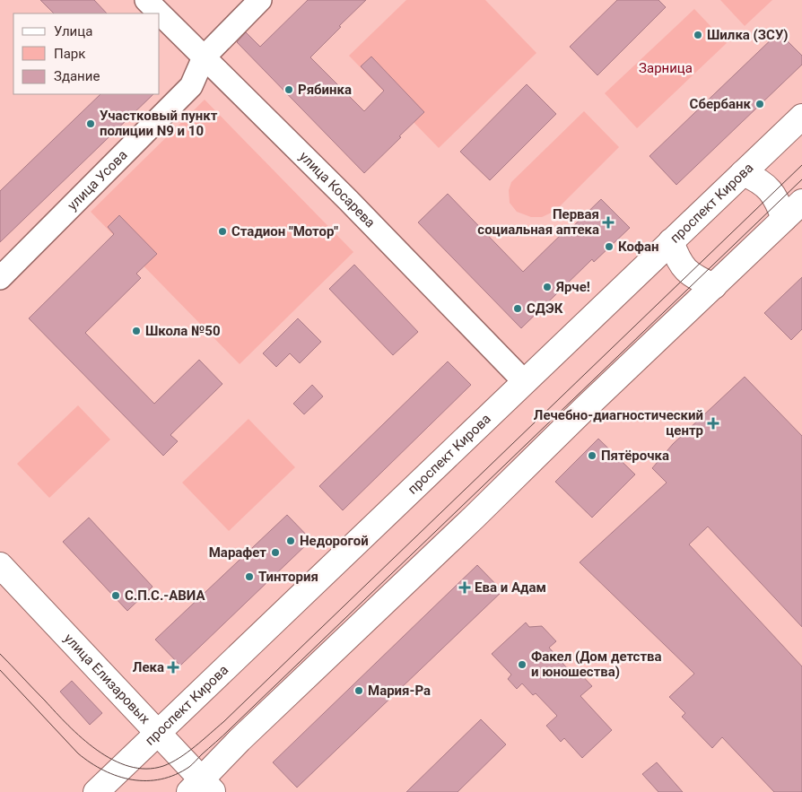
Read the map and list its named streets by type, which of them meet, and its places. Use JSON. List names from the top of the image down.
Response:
{
  "streets": {
    "main road": ["проспект Кирова", "улица Елизаровых"],
    "street": ["улица Усова", "улица Косарева"]
  },
  "crossings": [
    ["улица Усова", "улица Косарева"],
    ["улица Косарева", "проспект Кирова"],
    ["проспект Кирова", "улица Елизаровых"]
  ],
  "parks": ["Зарница"],
  "places": {
    "other": [
      "Шилка (ЗСУ)",
      "Рябинка",
      "Сбербанк",
      "Участковый пункт полиции N9 и 10",
      "Стадион \"Мотор\"",
      "Кофан",
      "Ярче!",
      "СДЭК",
      "Школа №50",
      "Пятёрочка",
      "Недорогой",
      "Марафет",
      "Тинтория",
      "С.П.С.-АВИА",
      "Факел (Дом детства и юношества)",
      "Мария-Ра"
    ],
    "health": [
      "Первая социальная аптека",
      "Лечебно-диагностический центр",
      "Ева и Адам",
      "Лека"
    ]
  },
  "legend": ["Улица", "Парк", "Здание"]
}
